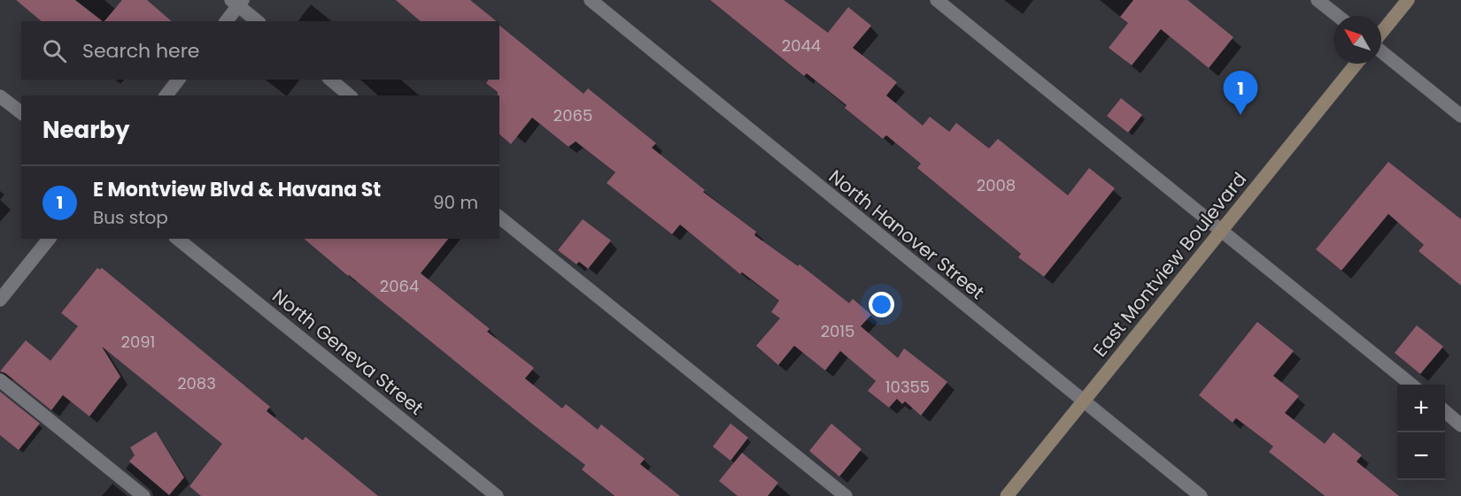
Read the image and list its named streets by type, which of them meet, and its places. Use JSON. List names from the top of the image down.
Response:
{
  "streets": {
    "main road": ["East Montview Boulevard"],
    "street": ["North Hanover Street", "North Geneva Street"]
  },
  "crossings": [
    ["North Hanover Street", "East Montview Boulevard"]
  ],
  "house_numbers": [
    "2044",
    "2065",
    "2008",
    "2064",
    "2015",
    "2091",
    "2083",
    "10355"
  ],
  "north": "top left",
  "page": {
    "search": "Search here",
    "pins": "1",
    "heading": "Nearby",
    "list": [
      {
        "mark": "1",
        "name": "E Montview Blvd & Havana St",
        "note": "Bus stop",
        "value": "90 m"
      }
    ],
    "map_buttons": ["+", "−"]
  }
}
